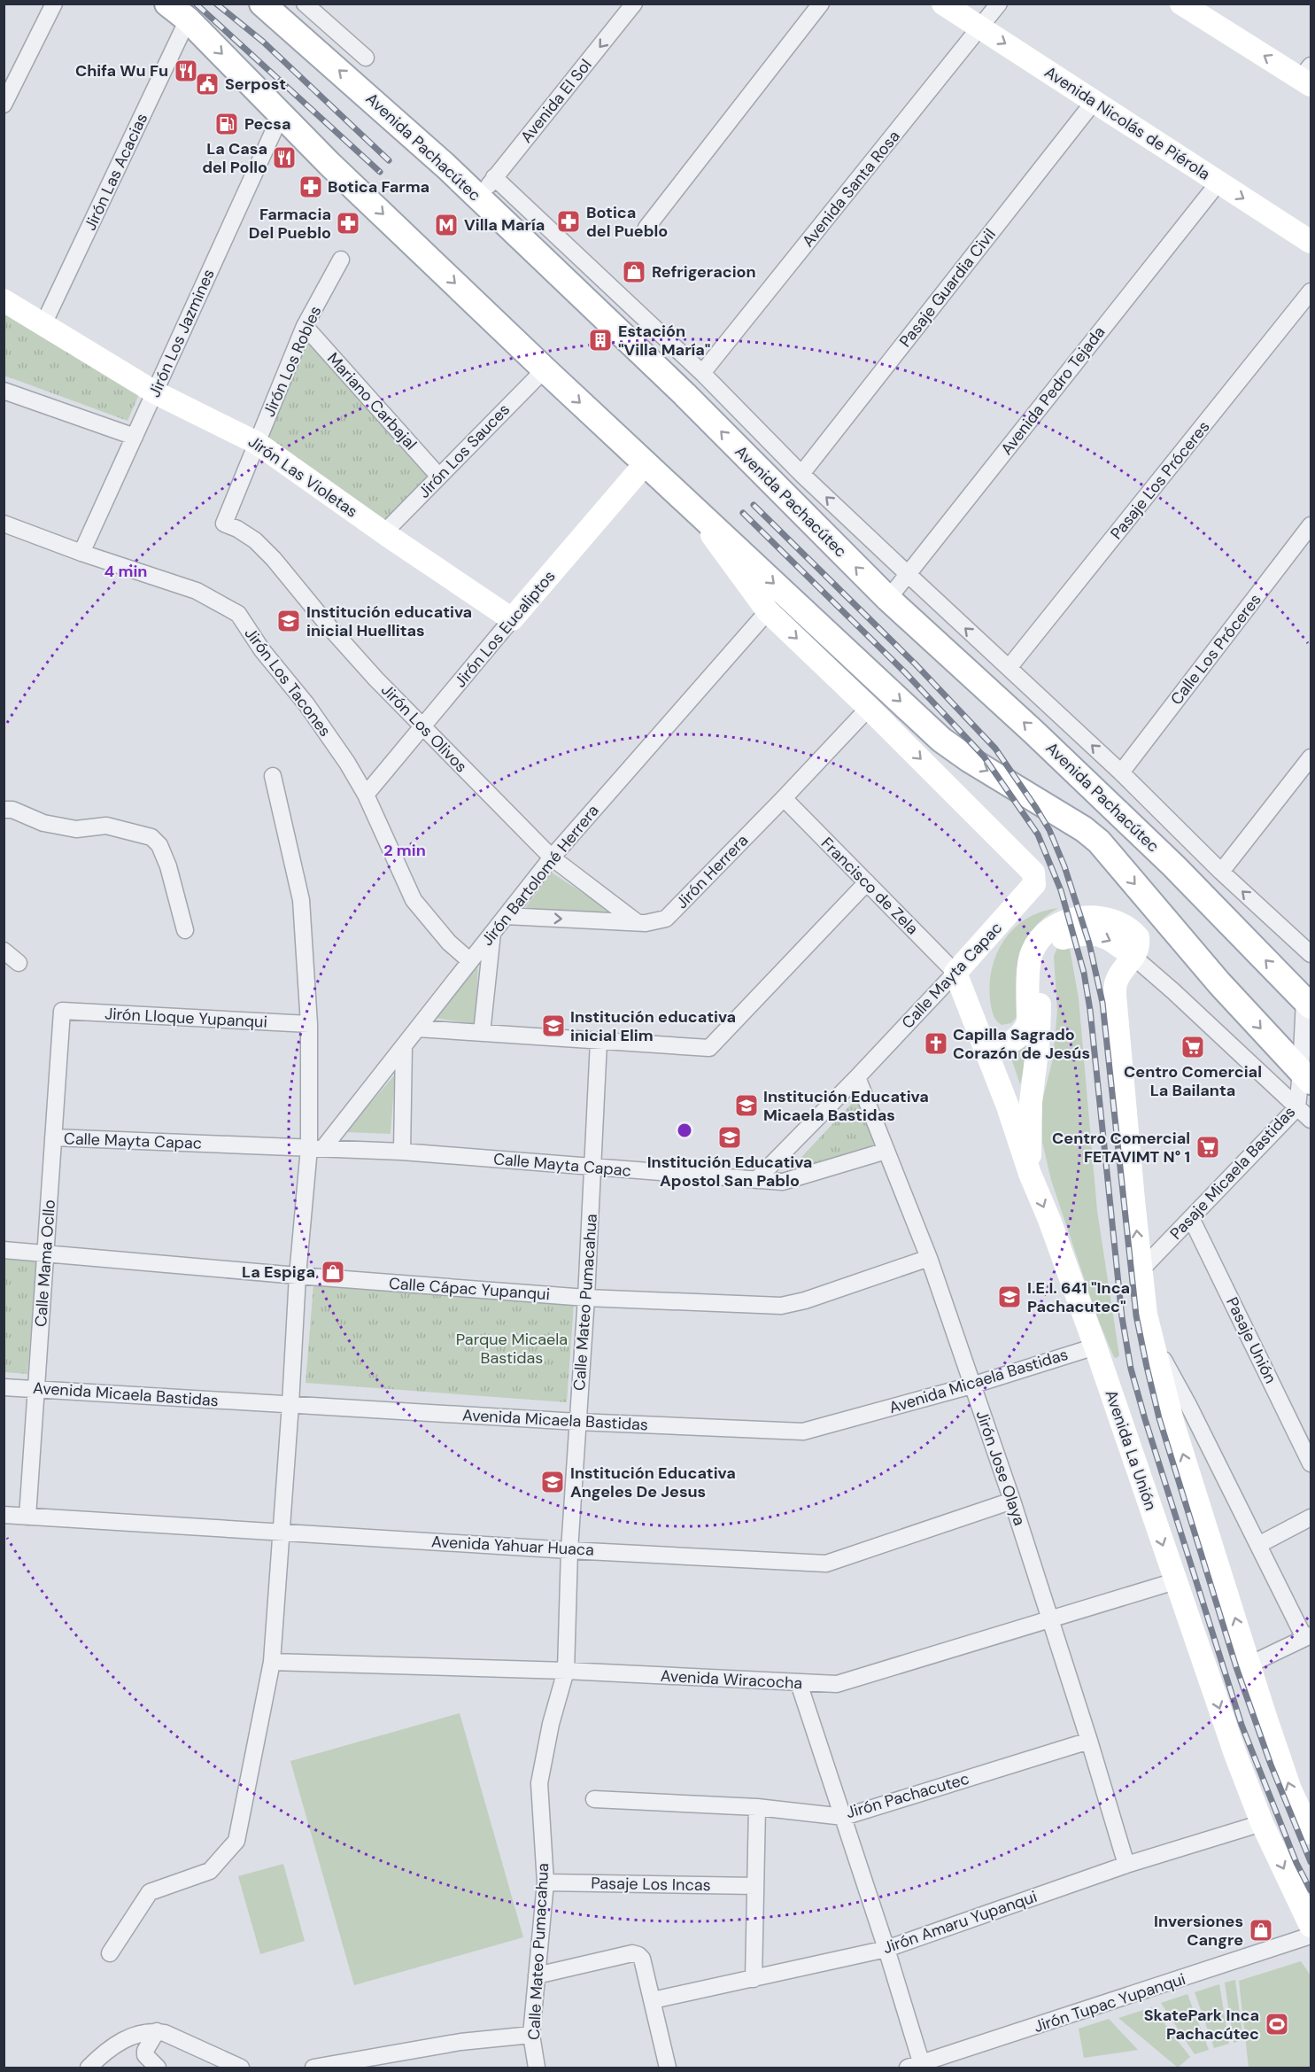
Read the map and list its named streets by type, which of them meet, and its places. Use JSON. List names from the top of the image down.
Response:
{
  "streets": {
    "main road": ["Avenida Pachacútec"],
    "street": [
      "Avenida El Sol",
      "Avenida Nicolás de Piérola",
      "Jirón Las Acacias",
      "Avenida Santa Rosa",
      "Pasaje Guardia Civil",
      "Jirón Los Jazmines",
      "Jirón Los Robles",
      "Avenida Pedro Tejada",
      "Mariano Carbajal",
      "Jirón Los Sauces",
      "Jirón Las Violetas",
      "Pasaje Los Próceres",
      "Jirón Los Eucaliptos",
      "Calle Los Próceres",
      "Jirón Los Tacones",
      "Jirón Los Olivos",
      "Jirón Herrera",
      "Jirón Bartolomé Herrera",
      "Francisco de Zela",
      "Calle Mayta Capac",
      "Jirón Lloque Yupanqui",
      "Pasaje Micaela Bastidas",
      "Calle Mama Ocllo",
      "Calle Cápac Yupanqui",
      "Calle Mateo Pumacahua",
      "Pasaje Unión",
      "Avenida Micaela Bastidas",
      "Avenida La Unión",
      "Jirón Jose Olaya",
      "Avenida Yahuar Huaca",
      "Avenida Wiracocha",
      "Jirón Pachacutec",
      "Pasaje Los Incas",
      "Jirón Amaru Yupanqui",
      "Jirón Tupac Yupanqui"
    ]
  },
  "crossings": [
    ["Avenida El Sol", "Avenida Pachacútec"],
    ["Avenida Nicolás de Piérola", "Avenida Santa Rosa"],
    ["Avenida Nicolás de Piérola", "Pasaje Guardia Civil"],
    ["Avenida Nicolás de Piérola", "Avenida Pedro Tejada"],
    ["Avenida Pachacútec", "Avenida Santa Rosa"],
    ["Avenida Pachacútec", "Pasaje Guardia Civil"],
    ["Avenida Pachacútec", "Avenida Pedro Tejada"],
    ["Avenida Pachacútec", "Pasaje Los Próceres"],
    ["Avenida Pachacútec", "Calle Los Próceres"],
    ["Avenida Pachacútec", "Pasaje Micaela Bastidas"],
    ["Jirón Las Acacias", "Jirón Las Violetas"],
    ["Jirón Los Jazmines", "Jirón Las Violetas"],
    ["Jirón Los Jazmines", "Jirón Los Tacones"],
    ["Jirón Los Robles", "Mariano Carbajal"],
    ["Jirón Los Robles", "Jirón Las Violetas"],
    ["Jirón Los Robles", "Jirón Los Olivos"],
    ["Mariano Carbajal", "Jirón Los Sauces"],
    ["Jirón Los Sauces", "Jirón Las Violetas"],
    ["Jirón Las Violetas", "Jirón Los Eucaliptos"],
    ["Jirón Los Eucaliptos", "Jirón Los Tacones"],
    ["Jirón Los Eucaliptos", "Jirón Los Olivos"],
    ["Jirón Los Tacones", "Jirón Bartolomé Herrera"],
    ["Jirón Los Olivos", "Jirón Herrera"],
    ["Jirón Los Olivos", "Jirón Bartolomé Herrera"],
    ["Jirón Herrera", "Jirón Bartolomé Herrera"],
    ["Jirón Herrera", "Francisco de Zela"],
    ["Jirón Herrera", "Calle Mayta Capac"],
    ["Jirón Bartolomé Herrera", "Calle Mayta Capac"],
    ["Francisco de Zela", "Calle Mayta Capac"],
    ["Francisco de Zela", "Avenida La Unión"],
    ["Calle Mayta Capac", "Calle Mama Ocllo"],
    ["Calle Mayta Capac", "Calle Mateo Pumacahua"],
    ["Calle Mayta Capac", "Avenida La Unión"],
    ["Calle Mayta Capac", "Jirón Jose Olaya"],
    ["Jirón Lloque Yupanqui", "Calle Mama Ocllo"],
    ["Pasaje Micaela Bastidas", "Pasaje Unión"],
    ["Calle Mama Ocllo", "Calle Cápac Yupanqui"],
    ["Calle Mama Ocllo", "Avenida Micaela Bastidas"],
    ["Calle Mama Ocllo", "Avenida Yahuar Huaca"],
    ["Calle Cápac Yupanqui", "Calle Mateo Pumacahua"],
    ["Calle Cápac Yupanqui", "Jirón Jose Olaya"],
    ["Calle Mateo Pumacahua", "Avenida Micaela Bastidas"],
    ["Calle Mateo Pumacahua", "Avenida Yahuar Huaca"],
    ["Calle Mateo Pumacahua", "Avenida Wiracocha"],
    ["Calle Mateo Pumacahua", "Pasaje Los Incas"],
    ["Avenida Micaela Bastidas", "Avenida La Unión"],
    ["Avenida Micaela Bastidas", "Jirón Jose Olaya"],
    ["Avenida La Unión", "Avenida Wiracocha"],
    ["Avenida La Unión", "Jirón Amaru Yupanqui"],
    ["Jirón Jose Olaya", "Avenida Yahuar Huaca"],
    ["Jirón Jose Olaya", "Avenida Wiracocha"],
    ["Jirón Jose Olaya", "Jirón Pachacutec"],
    ["Jirón Jose Olaya", "Jirón Amaru Yupanqui"]
  ],
  "one_way": ["Avenida El Sol", "Avenida Nicolás de Piérola"],
  "parks": ["Parque Micaela Bastidas"],
  "places": {
    "restaurant": ["Chifa Wu Fu", "La Casa del Pollo"],
    "public building": ["Serpost"],
    "fuel station": ["Pecsa"],
    "pharmacy": ["Botica Farma", "Botica del Pueblo", "Farmacia Del Pueblo"],
    "metro station": ["Villa María"],
    "shop": ["Refrigeracion", "La Espiga", "Inversiones Cangre"],
    "building": ["Estación \"Villa María\""],
    "school or university": [
      "Institución educativa inicial Huellitas",
      "Institución educativa inicial Elim",
      "Institución Educativa Micaela Bastidas",
      "Institución Educativa Apostol San Pablo",
      "I.E.I. 641 \"Inca Pachacutec\"",
      "Institución Educativa Angeles De Jesus"
    ],
    "church": ["Capilla Sagrado Corazón de Jesús"],
    "supermarket": ["Centro Comercial La Bailanta", "Centro Comercial FETAVIMT N° 1"],
    "sports": ["SkatePark Inca Pachacútec"]
  },
  "rings": ["4 min", "2 min"]
}
